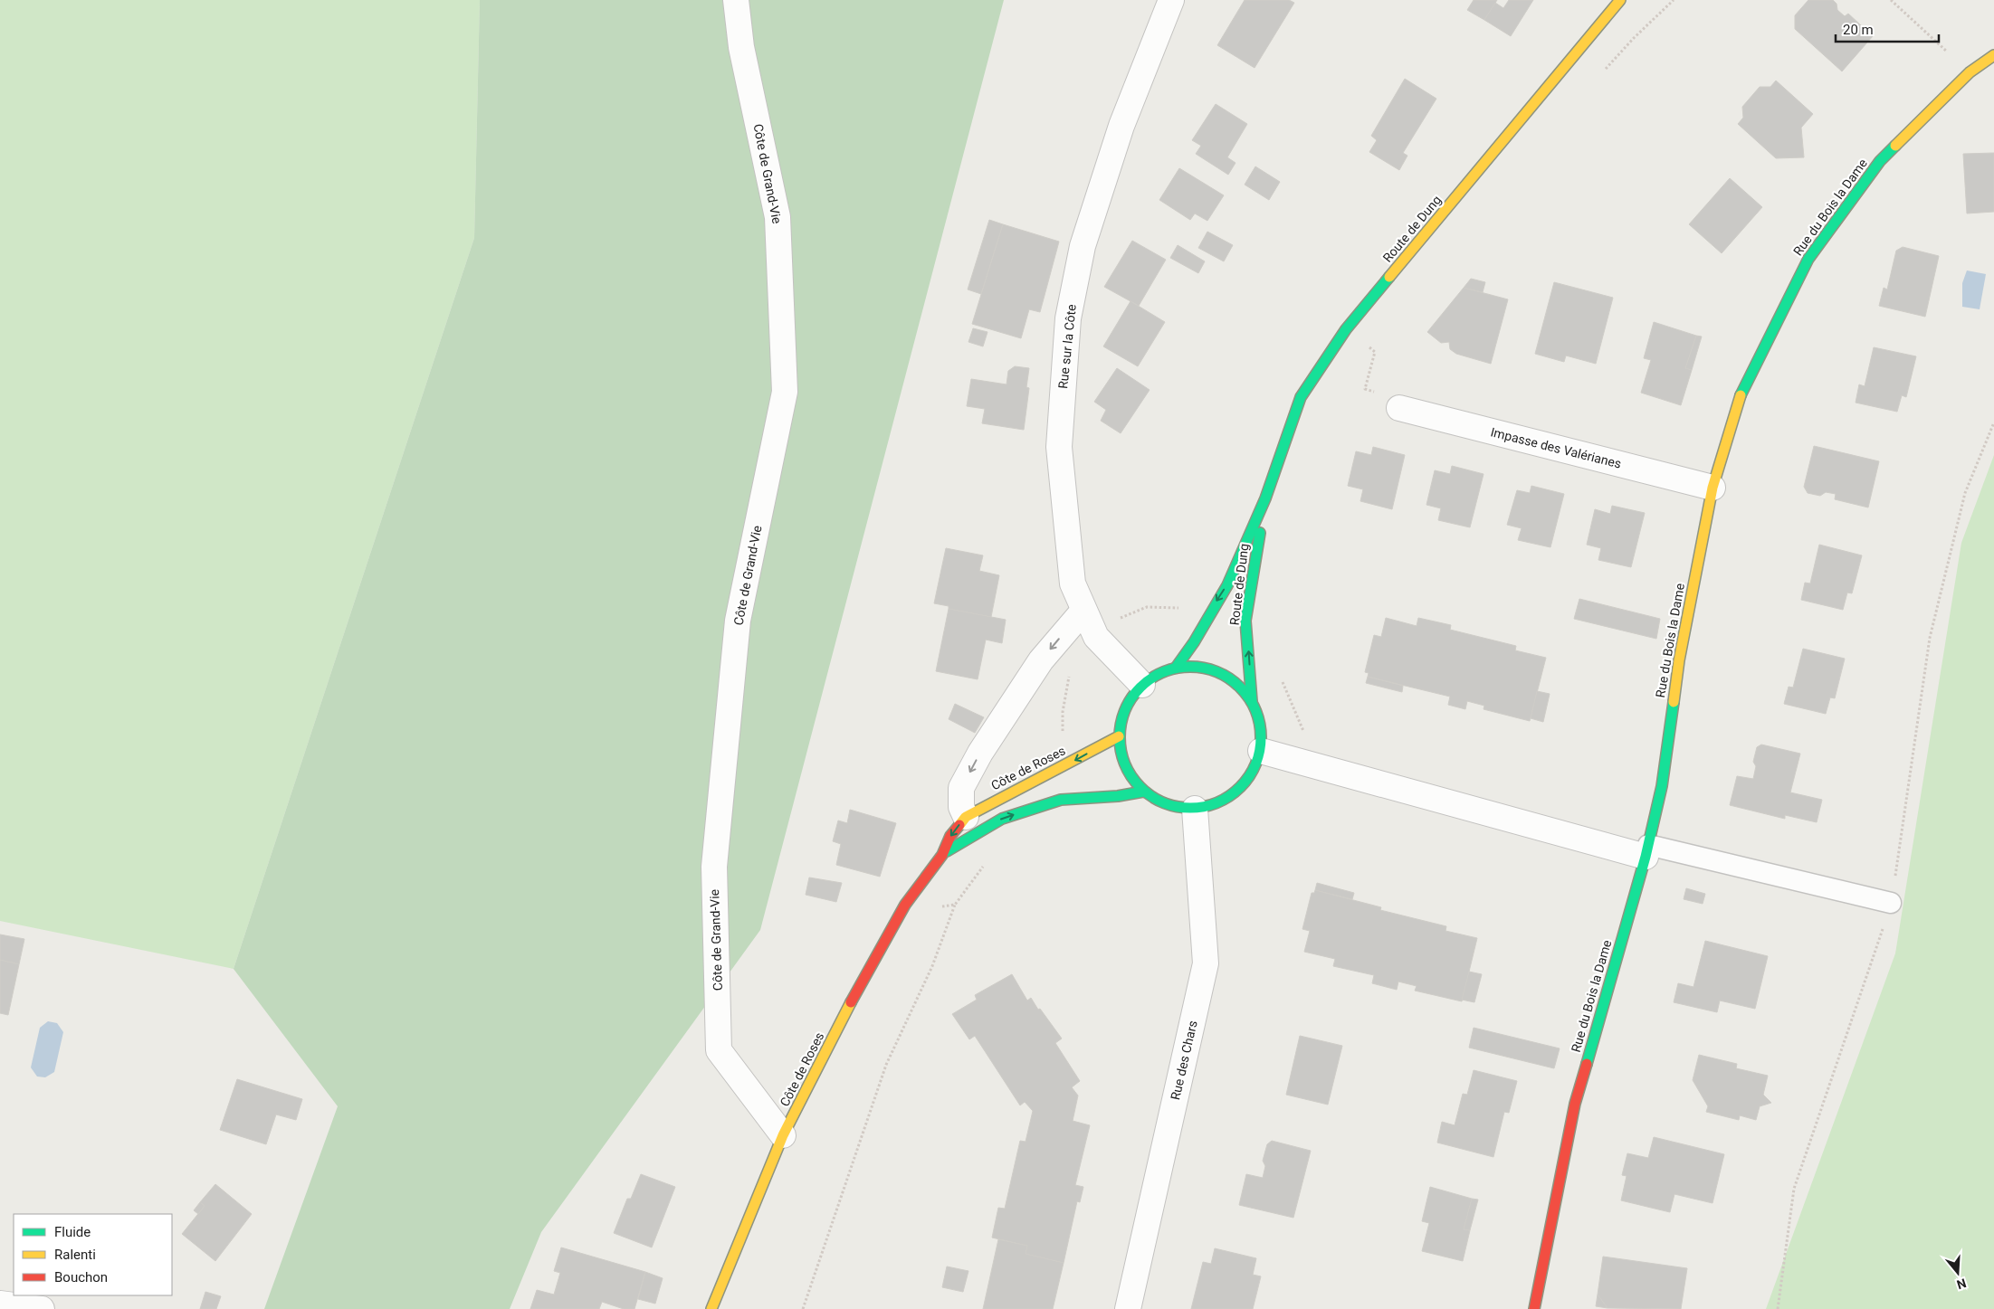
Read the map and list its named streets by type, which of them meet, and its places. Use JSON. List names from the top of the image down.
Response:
{
  "streets": {
    "street": [
      "Côte de Grand-Vie",
      "Rue du Bois la Dame",
      "Route de Dung",
      "Rue sur la Côte",
      "Impasse des Valérianes",
      "Côte de Roses",
      "Rue des Chars"
    ]
  },
  "crossings": [
    ["Côte de Grand-Vie", "Côte de Roses"],
    ["Rue du Bois la Dame", "Impasse des Valérianes"],
    ["Route de Dung", "Rue sur la Côte"],
    ["Route de Dung", "Côte de Roses"],
    ["Route de Dung", "Rue des Chars"],
    ["Rue sur la Côte", "Côte de Roses"],
    ["Rue sur la Côte", "Rue des Chars"],
    ["Côte de Roses", "Rue des Chars"]
  ],
  "legend": ["Fluide", "Ralenti", "Bouchon"],
  "scale_bar": "20 m",
  "north": "bottom"
}
